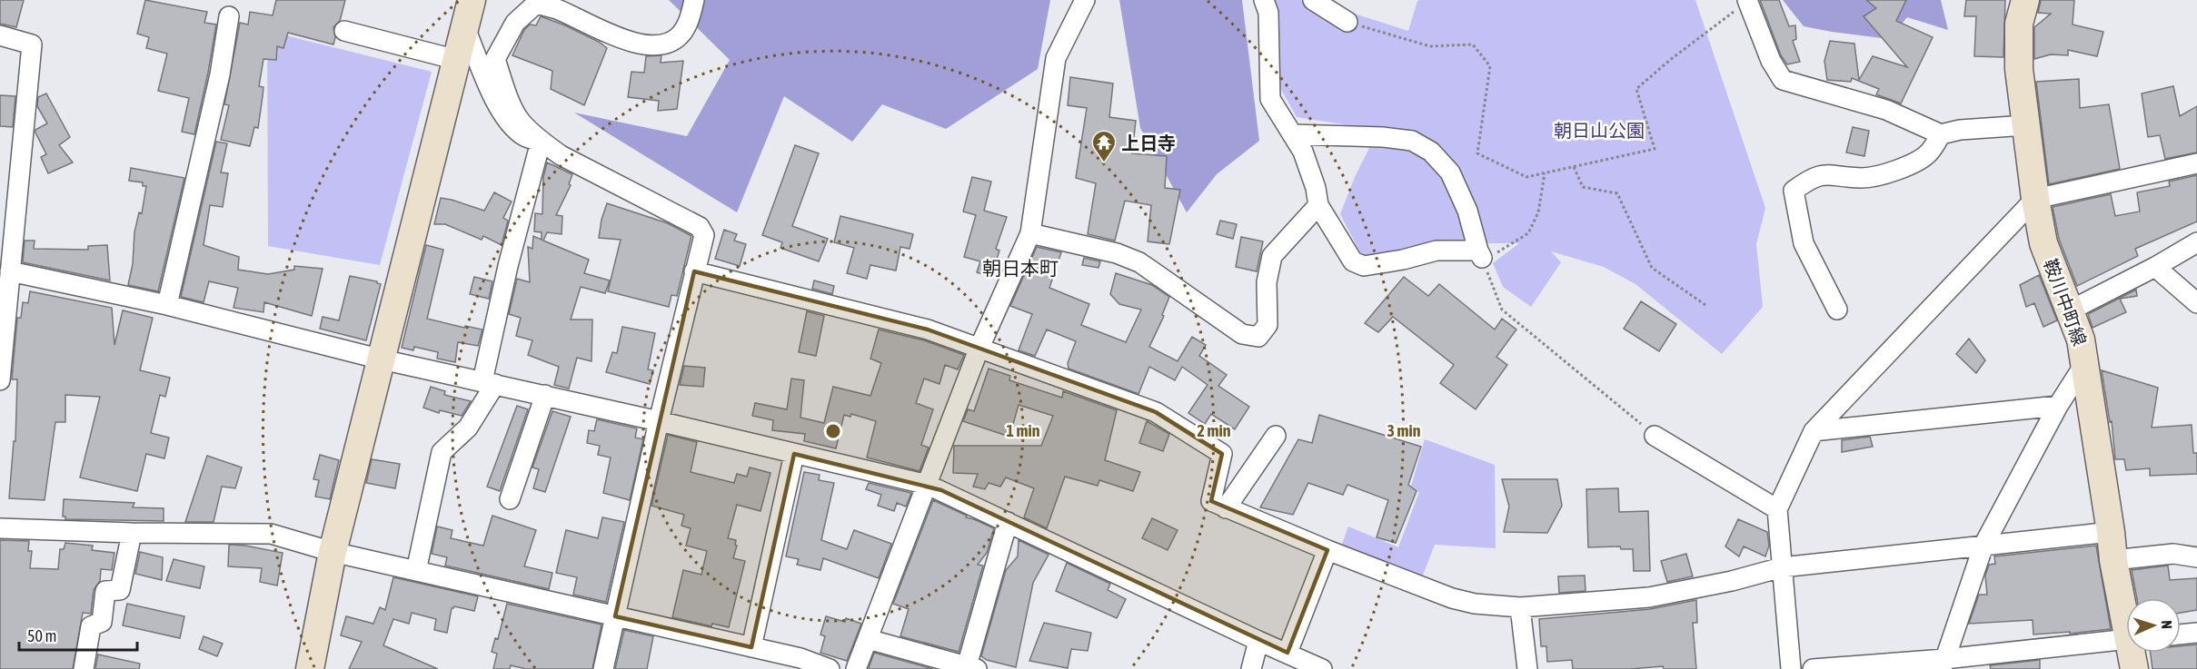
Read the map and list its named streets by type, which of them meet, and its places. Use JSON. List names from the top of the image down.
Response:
{
  "streets": {
    "street": ["鞍川中町線"]
  },
  "districts": ["朝日本町"],
  "parks": ["朝日山公園"],
  "places": {
    "temple": ["上日寺"]
  },
  "scale_bar": "50 m",
  "north": "right",
  "rings": ["1 min", "2 min", "3 min"]
}
